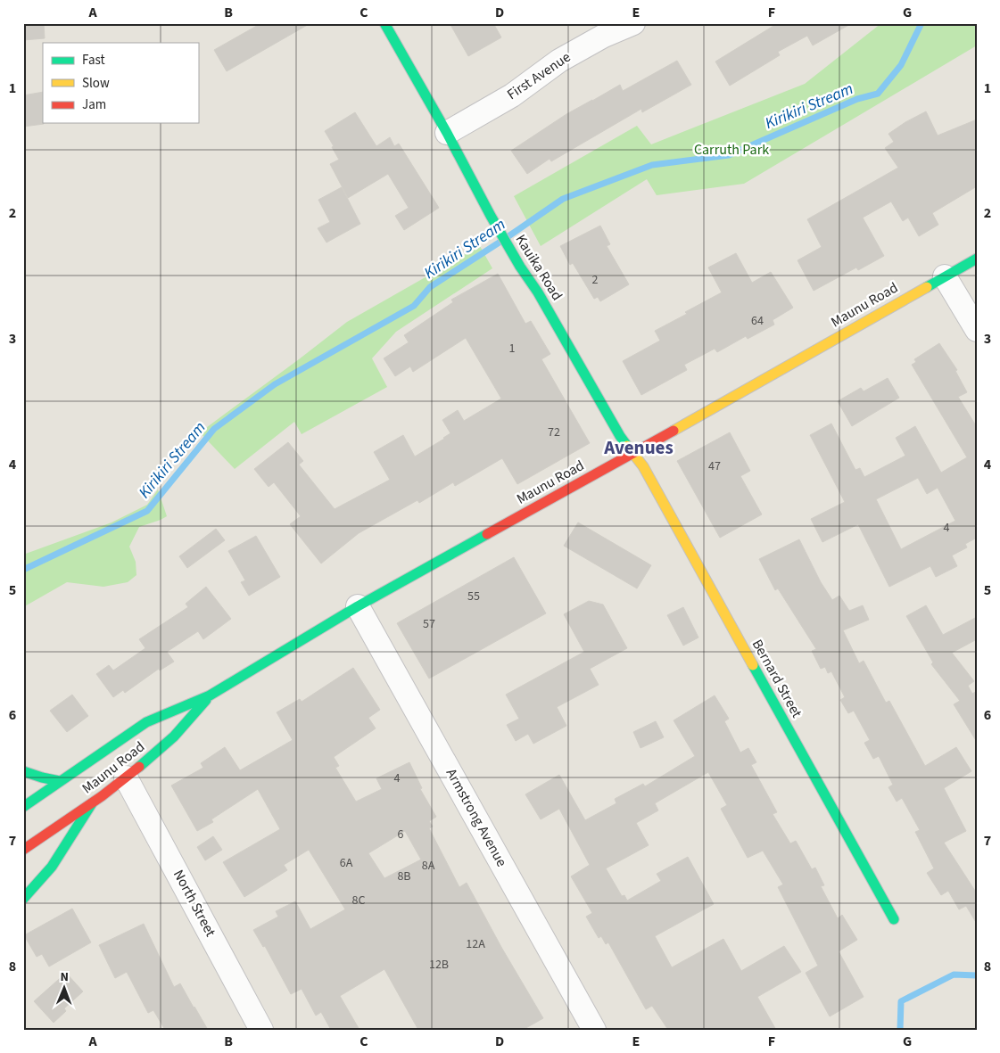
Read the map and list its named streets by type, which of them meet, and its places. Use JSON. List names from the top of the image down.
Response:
{
  "streets": {
    "main road": ["Kauika Road", "Maunu Road", "Bernard Street"],
    "street": ["First Avenue", "Armstrong Avenue", "North Street"]
  },
  "crossings": [
    ["First Avenue", "Kauika Road"],
    ["Kauika Road", "Maunu Road"],
    ["Kauika Road", "Bernard Street"],
    ["Maunu Road", "Bernard Street"],
    ["Maunu Road", "Armstrong Avenue"],
    ["Maunu Road", "North Street"]
  ],
  "districts": ["Avenues"],
  "water": ["Kirikiri Stream"],
  "parks": ["Carruth Park"],
  "house_numbers": [
    "2",
    "64",
    "1",
    "72",
    "47",
    "4",
    "55",
    "57",
    "4",
    "6",
    "6A",
    "8A",
    "8B",
    "8C",
    "12A",
    "12B"
  ],
  "legend": ["Fast", "Slow", "Jam"],
  "north": "top",
  "grid": {
    "columns": [
      "A",
      "B",
      "C",
      "D",
      "E",
      "F",
      "G"
    ],
    "rows": [
      "1",
      "2",
      "3",
      "4",
      "5",
      "6",
      "7",
      "8"
    ]
  }
}
